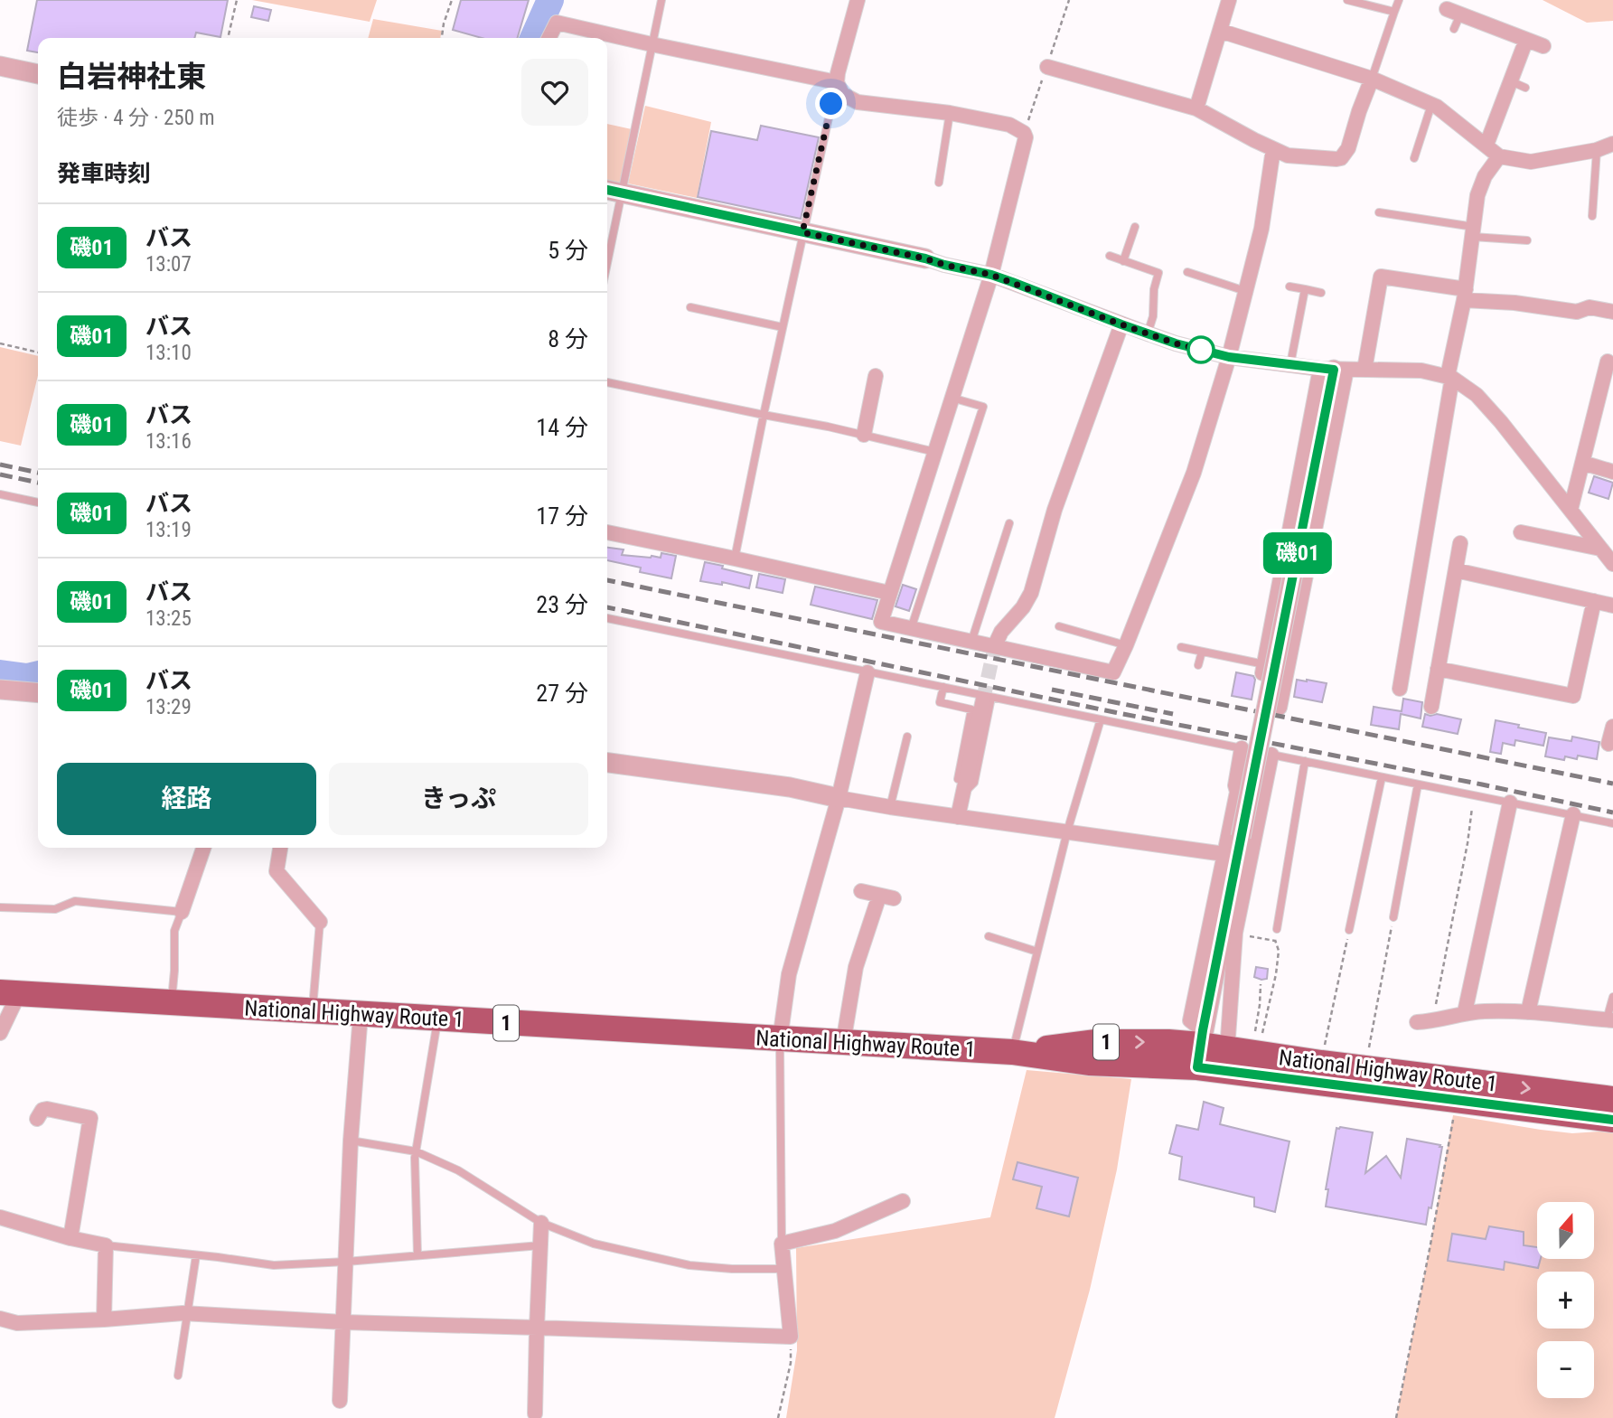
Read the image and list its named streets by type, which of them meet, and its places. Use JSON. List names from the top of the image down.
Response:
{
  "streets": {
    "highway": ["National Highway Route 1", "1"]
  },
  "lines": ["bus line 磯01"],
  "north": "top",
  "page": {
    "on_map": "磯01",
    "heading": [
      ["白岩神社東", "徒歩 · 4 分 · 250 m"],
      "発車時刻"
    ],
    "list": [
      {
        "mark": "磯01",
        "name": "バス",
        "note": "13:07",
        "value": "5 分"
      },
      {
        "mark": "磯01",
        "name": "バス",
        "note": "13:10",
        "value": "8 分"
      },
      {
        "mark": "磯01",
        "name": "バス",
        "note": "13:16",
        "value": "14 分"
      },
      {
        "mark": "磯01",
        "name": "バス",
        "note": "13:19",
        "value": "17 分"
      },
      {
        "mark": "磯01",
        "name": "バス",
        "note": "13:25",
        "value": "23 分"
      },
      {
        "mark": "磯01",
        "name": "バス",
        "note": "13:29",
        "value": "27 分"
      }
    ],
    "buttons": ["経路", "きっぷ"],
    "map_buttons": ["+", "−"]
  }
}
